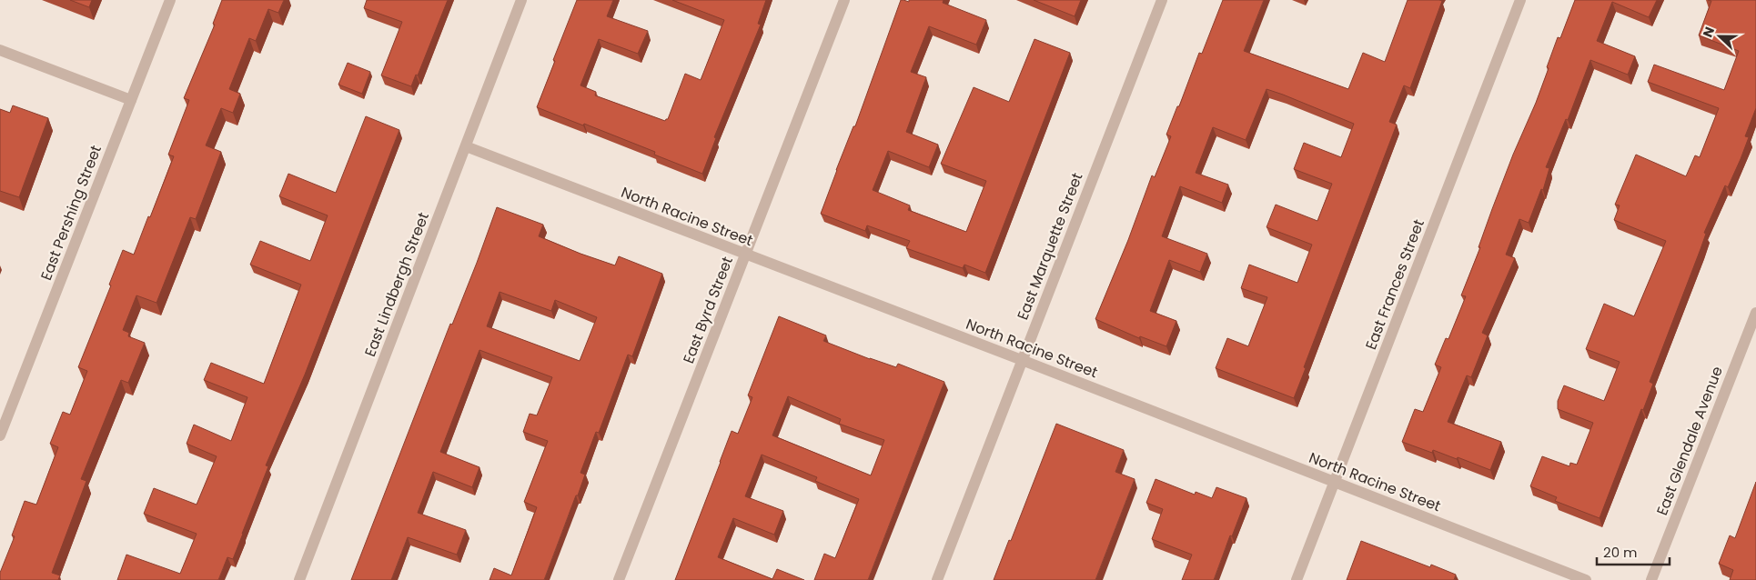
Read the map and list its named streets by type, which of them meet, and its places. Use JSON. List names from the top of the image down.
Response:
{
  "streets": {
    "street": [
      "East Pershing Street",
      "North Racine Street",
      "East Marquette Street",
      "East Lindbergh Street",
      "East Frances Street",
      "East Byrd Street",
      "East Glendale Avenue"
    ]
  },
  "crossings": [
    ["North Racine Street", "East Marquette Street"],
    ["North Racine Street", "East Lindbergh Street"],
    ["North Racine Street", "East Frances Street"],
    ["North Racine Street", "East Byrd Street"]
  ],
  "scale_bar": "20 m",
  "north": "left"
}
